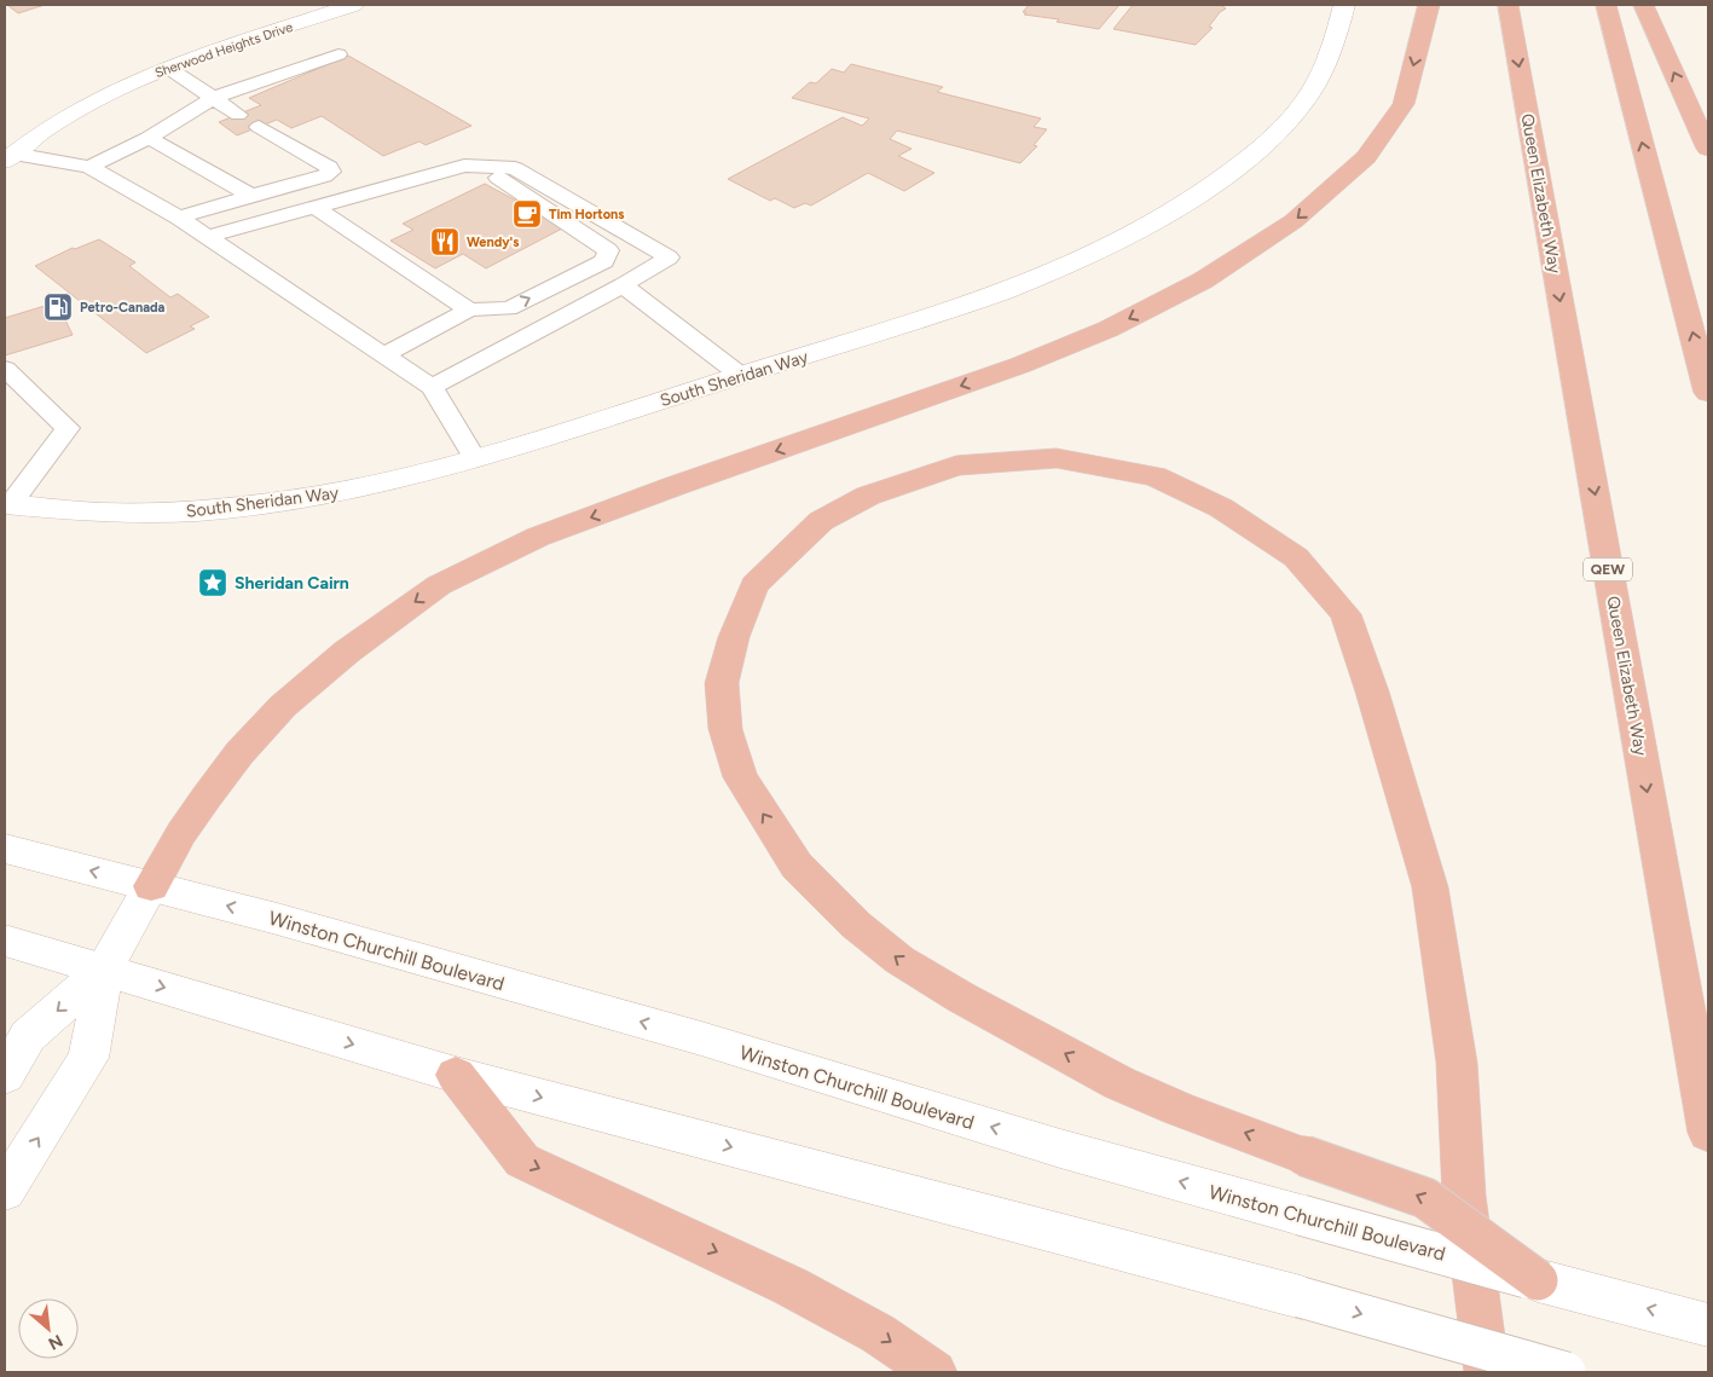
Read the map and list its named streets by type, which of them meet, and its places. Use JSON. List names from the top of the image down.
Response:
{
  "streets": {
    "highway": ["Queen Elizabeth Way", "QEW"],
    "street": ["Sherwood Heights Drive", "South Sheridan Way", "Winston Churchill Boulevard"]
  },
  "places": {
    "cafe": ["Tim Hortons"],
    "restaurant": ["Wendy's"],
    "fuel station": ["Petro-Canada"],
    "place": ["Sheridan Cairn"]
  },
  "north": "bottom right"
}
